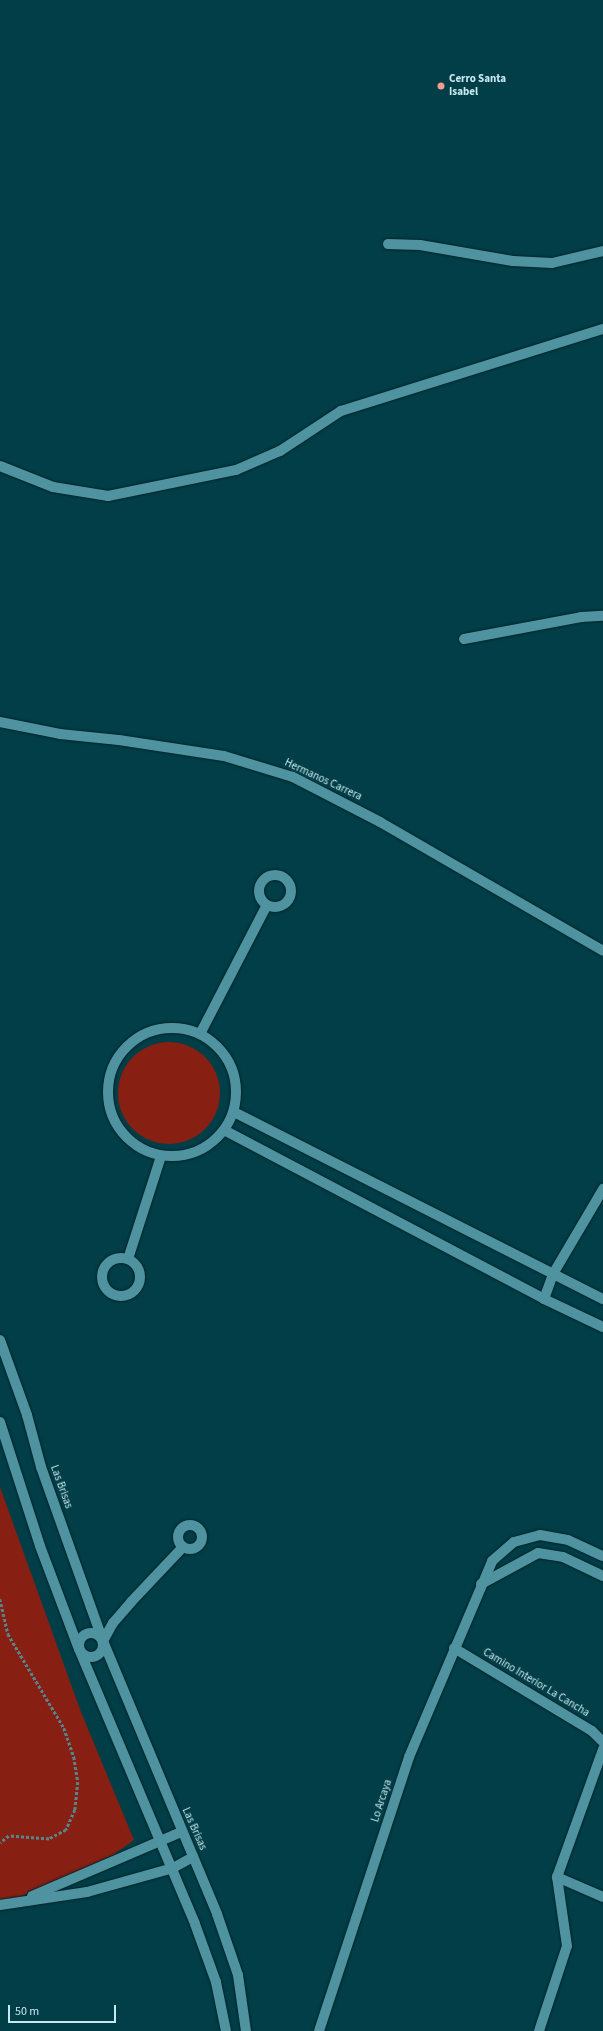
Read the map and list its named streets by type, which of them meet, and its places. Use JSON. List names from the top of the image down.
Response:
{
  "streets": {
    "street": [
      "Hermanos Carrera",
      "Las Brisas",
      "Camino Interior La Cancha",
      "Lo Arcaya"
    ]
  },
  "crossings": [
    ["Camino Interior La Cancha", "Lo Arcaya"]
  ],
  "places": ["Cerro Santa Isabel"],
  "scale_bar": "50 m"
}
